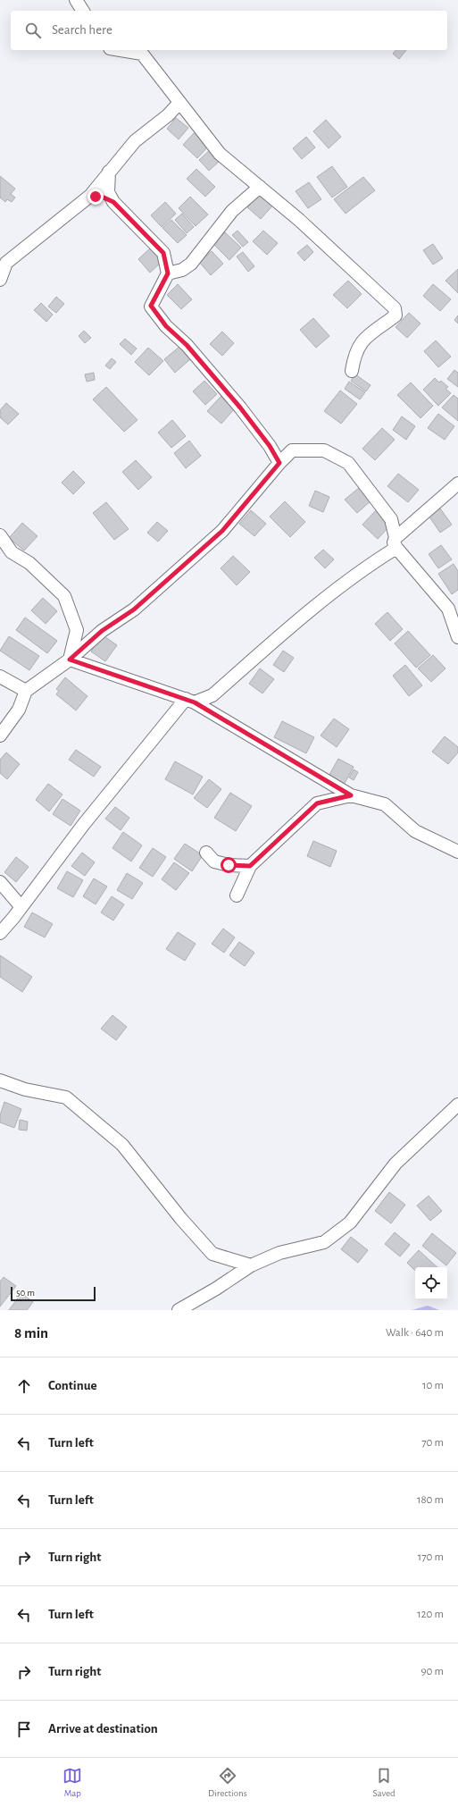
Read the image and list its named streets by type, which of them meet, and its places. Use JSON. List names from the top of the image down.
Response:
{
  "scale_bar": "50 m",
  "page": {
    "search": "Search here",
    "scale": "50 m",
    "heading": ["8 min", "Walk · 640 m"],
    "list": [
      ["Continue", "10 m"],
      ["Turn left", "70 m"],
      ["Turn left", "180 m"],
      ["Turn right", "170 m"],
      ["Turn left", "120 m"],
      ["Turn right", "90 m"],
      "Arrive at destination"
    ],
    "nav": ["Map", "Directions", "Saved"]
  }
}
